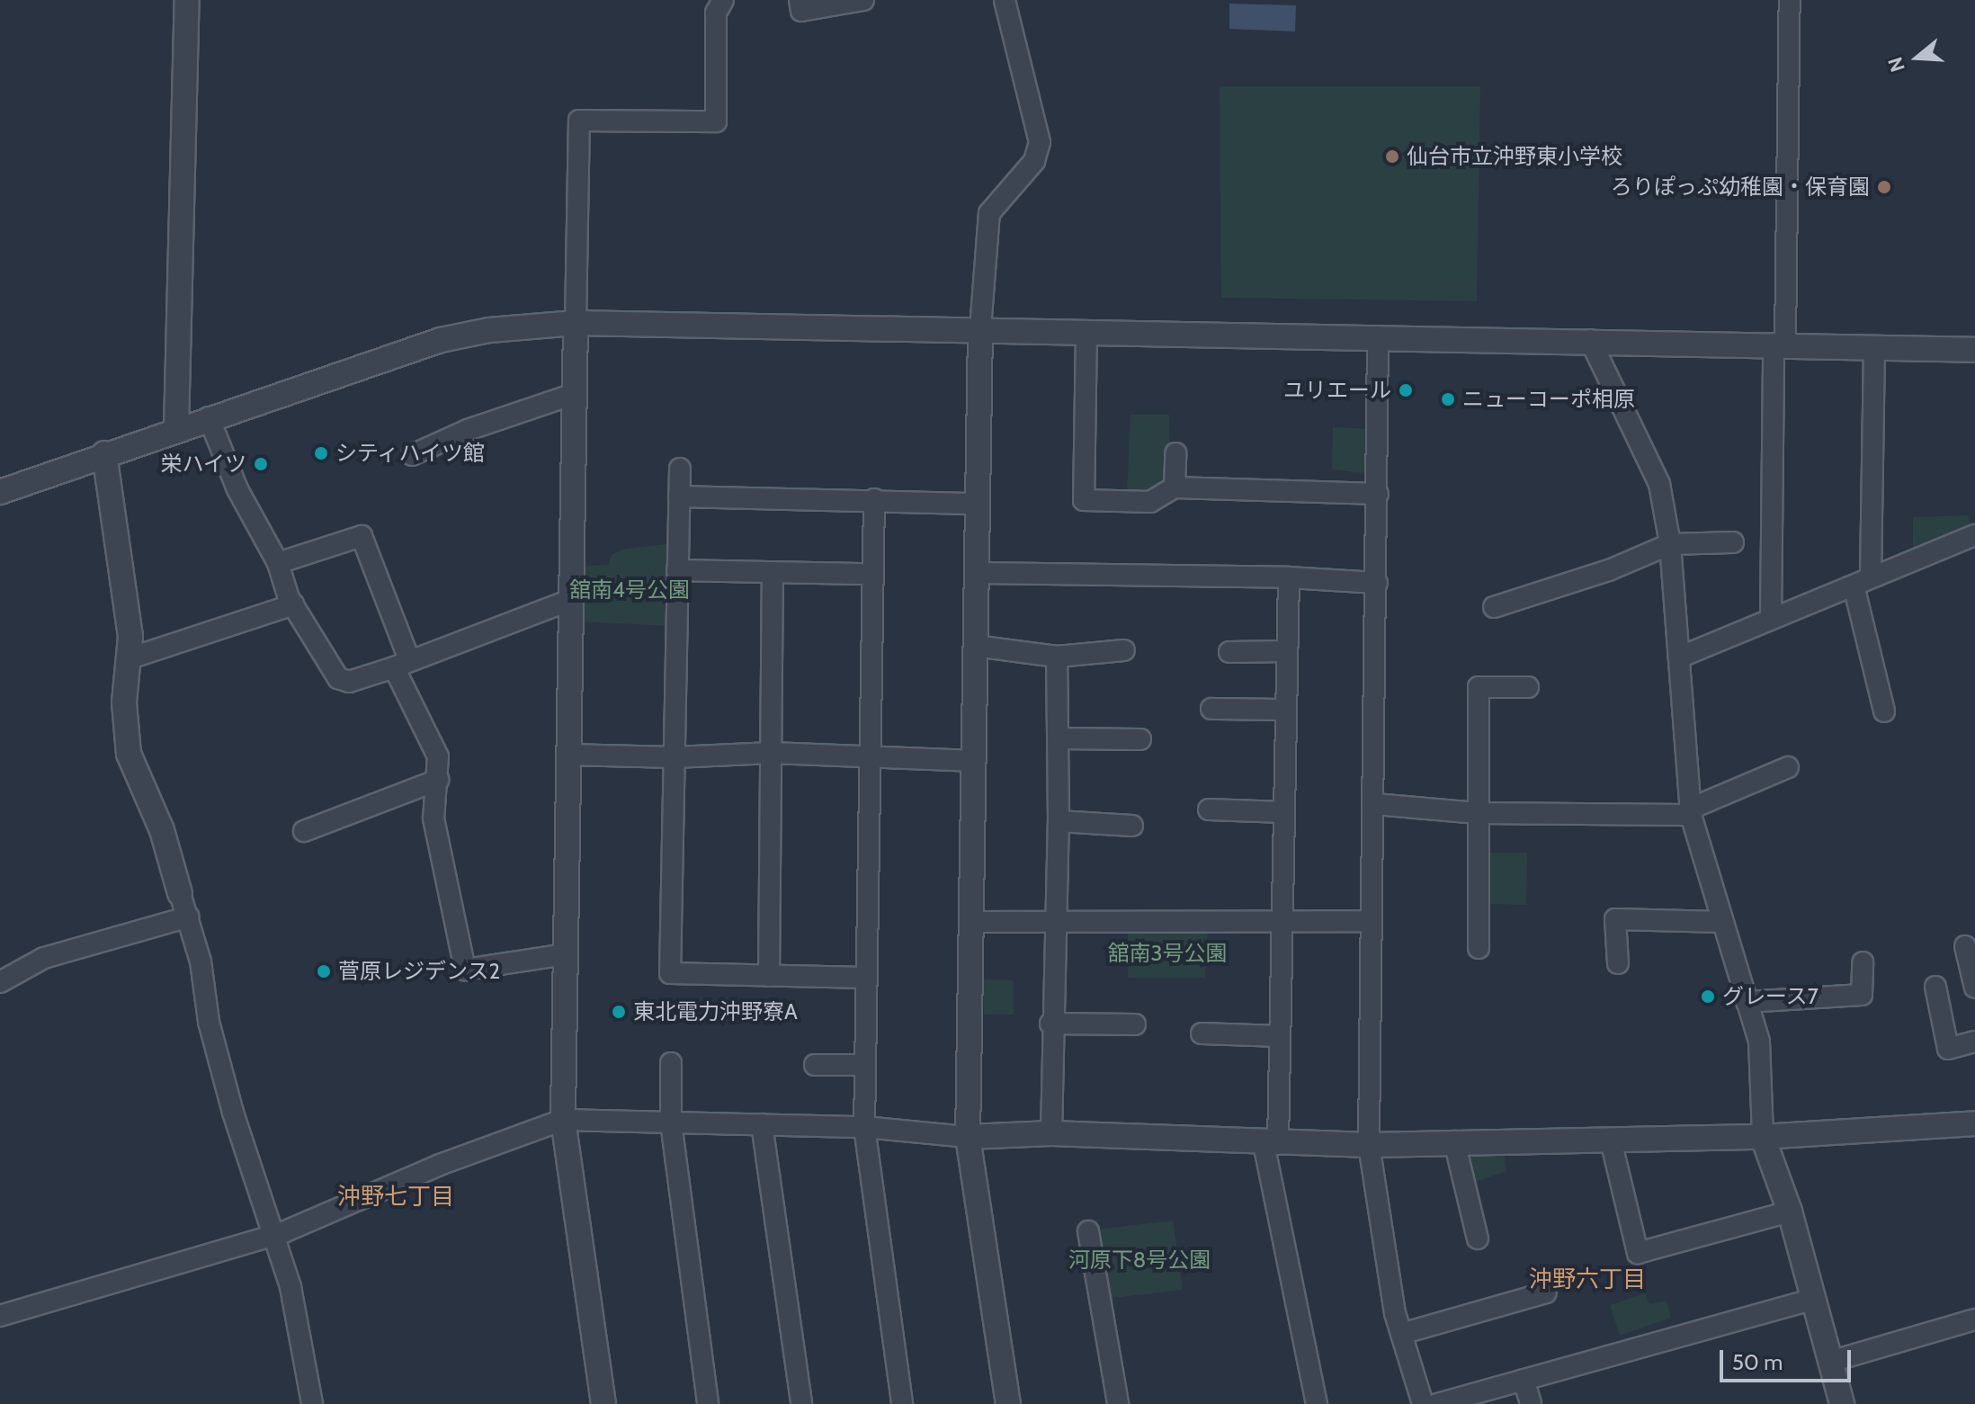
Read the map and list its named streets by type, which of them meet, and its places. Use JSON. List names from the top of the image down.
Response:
{
  "districts": ["沖野七丁目", "沖野六丁目"],
  "parks": ["舘南4号公園", "舘南3号公園", "河原下8号公園"],
  "places": [
    "仙台市立沖野東小学校",
    "ろりぽっぷ幼稚園・保育園",
    "ユリエール",
    "ニューコーポ相原",
    "シティハイツ館",
    "栄ハイツ",
    "菅原レジデンス2",
    "グレース7",
    "東北電力沖野寮A"
  ],
  "scale_bar": "50 m",
  "north": "left"
}
